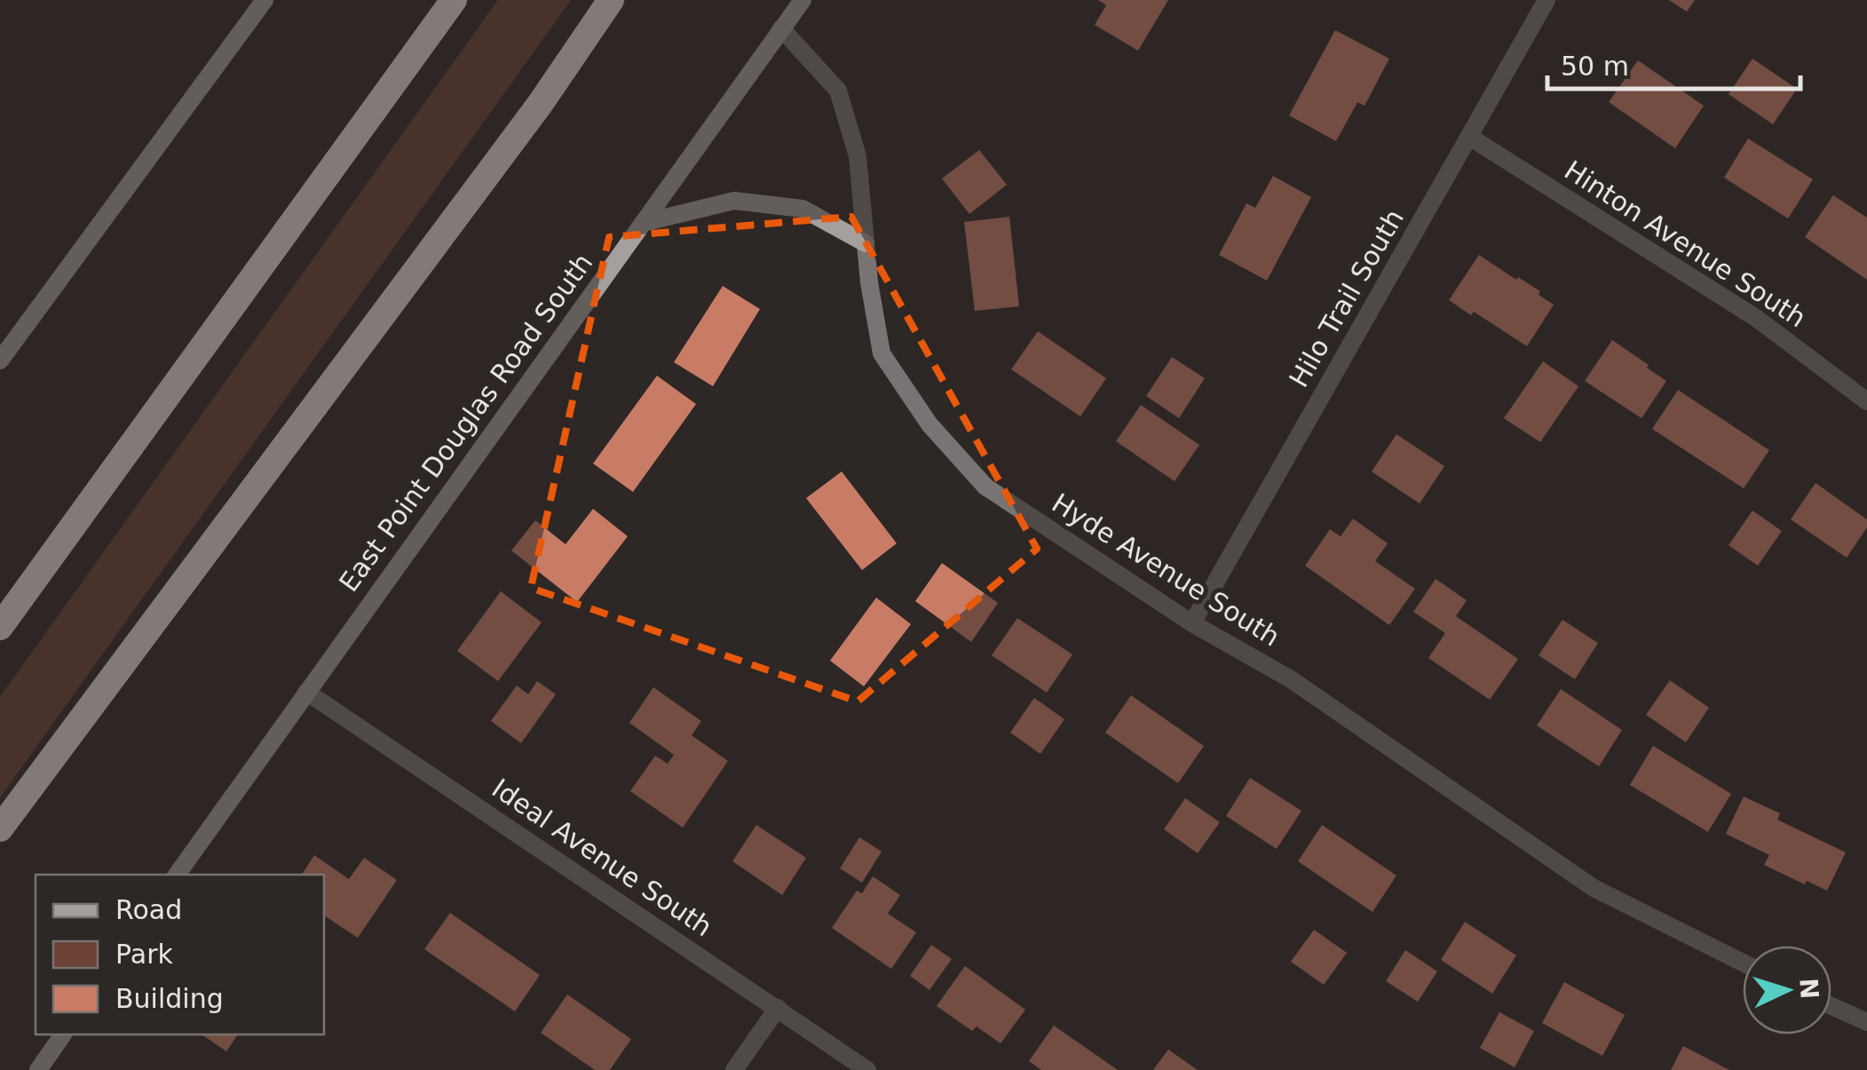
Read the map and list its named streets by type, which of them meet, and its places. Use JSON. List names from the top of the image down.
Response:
{
  "streets": {
    "street": [
      "Hinton Avenue South",
      "Hilo Trail South",
      "East Point Douglas Road South",
      "Hyde Avenue South",
      "Ideal Avenue South"
    ]
  },
  "crossings": [
    ["Hinton Avenue South", "Hilo Trail South"],
    ["Hilo Trail South", "Hyde Avenue South"],
    ["East Point Douglas Road South", "Hyde Avenue South"],
    ["East Point Douglas Road South", "Ideal Avenue South"]
  ],
  "legend": ["Road", "Park", "Building"],
  "scale_bar": "50 m",
  "north": "right"
}
